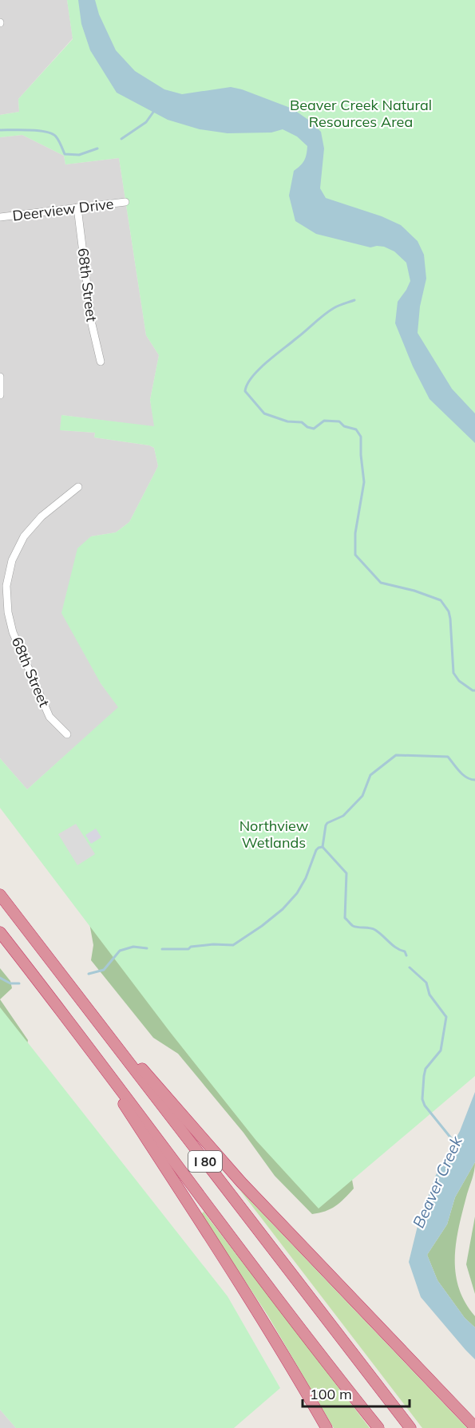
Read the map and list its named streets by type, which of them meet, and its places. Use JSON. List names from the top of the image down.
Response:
{
  "streets": {
    "highway": ["I 80"],
    "street": ["Deerview Drive", "68th Street"]
  },
  "crossings": [
    ["Deerview Drive", "68th Street"]
  ],
  "water": ["Beaver Creek"],
  "parks": ["Beaver Creek Natural Resources Area", "Northview Wetlands"],
  "scale_bar": "100 m"
}
